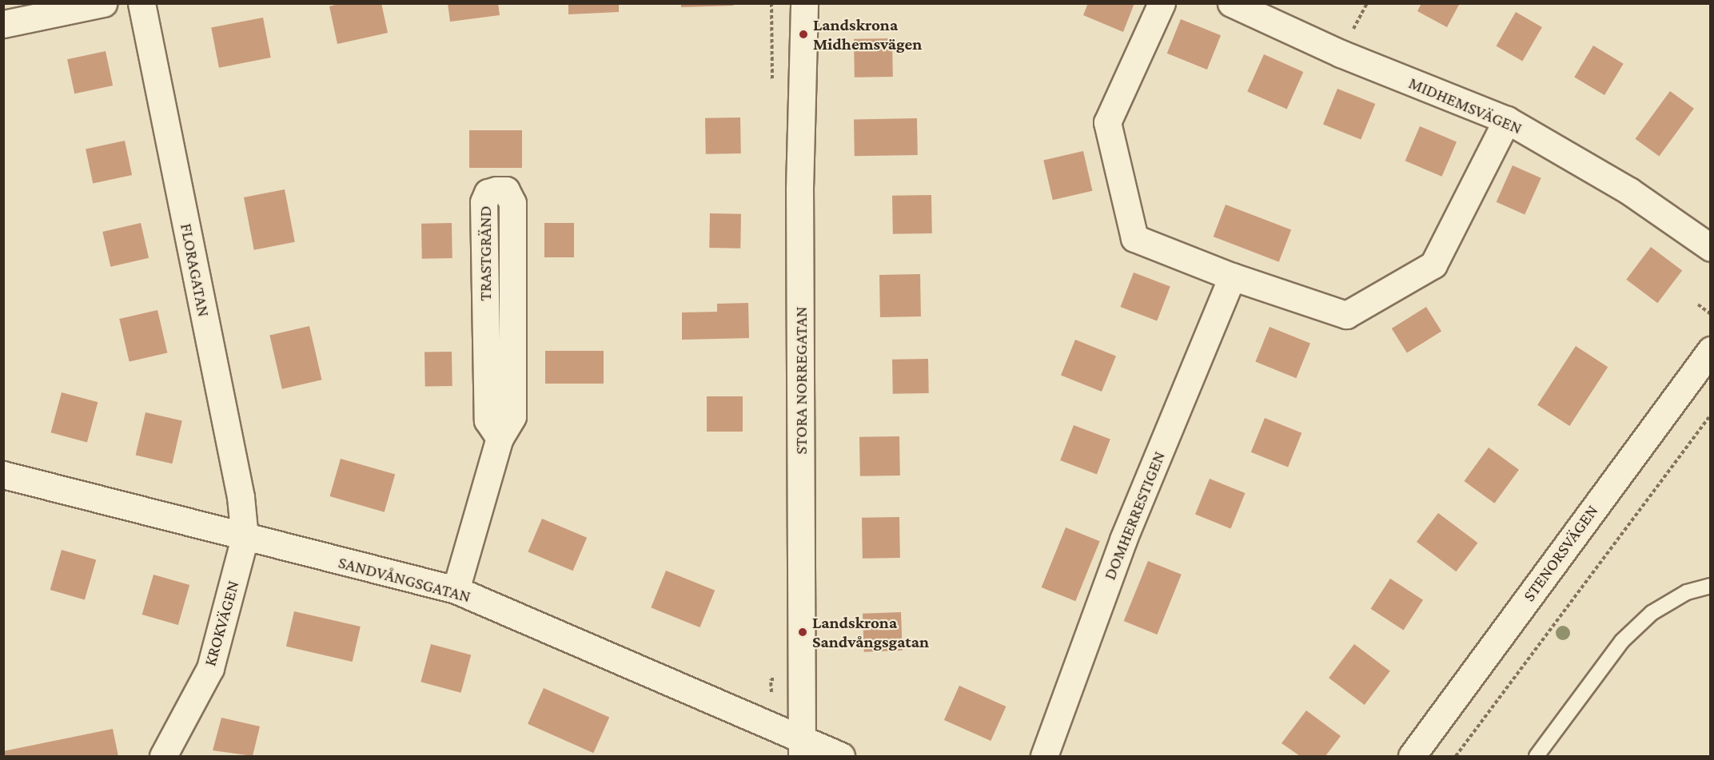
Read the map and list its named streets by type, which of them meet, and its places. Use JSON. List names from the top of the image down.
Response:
{
  "streets": {
    "street": [
      "MIDHEMSVÄGEN",
      "TRASTGRÄND",
      "FLORAGATAN",
      "STORA NORREGATAN",
      "DOMHERRESTIGEN",
      "STENORSVÄGEN",
      "SANDVÅNGSGATAN",
      "KROKVÄGEN"
    ]
  },
  "crossings": [
    ["FLORAGATAN", "SANDVÅNGSGATAN"],
    ["FLORAGATAN", "KROKVÄGEN"],
    ["STORA NORREGATAN", "SANDVÅNGSGATAN"],
    ["SANDVÅNGSGATAN", "KROKVÄGEN"]
  ],
  "places": ["Landskrona Midhemsvägen", "Landskrona Sandvångsgatan"]
}
